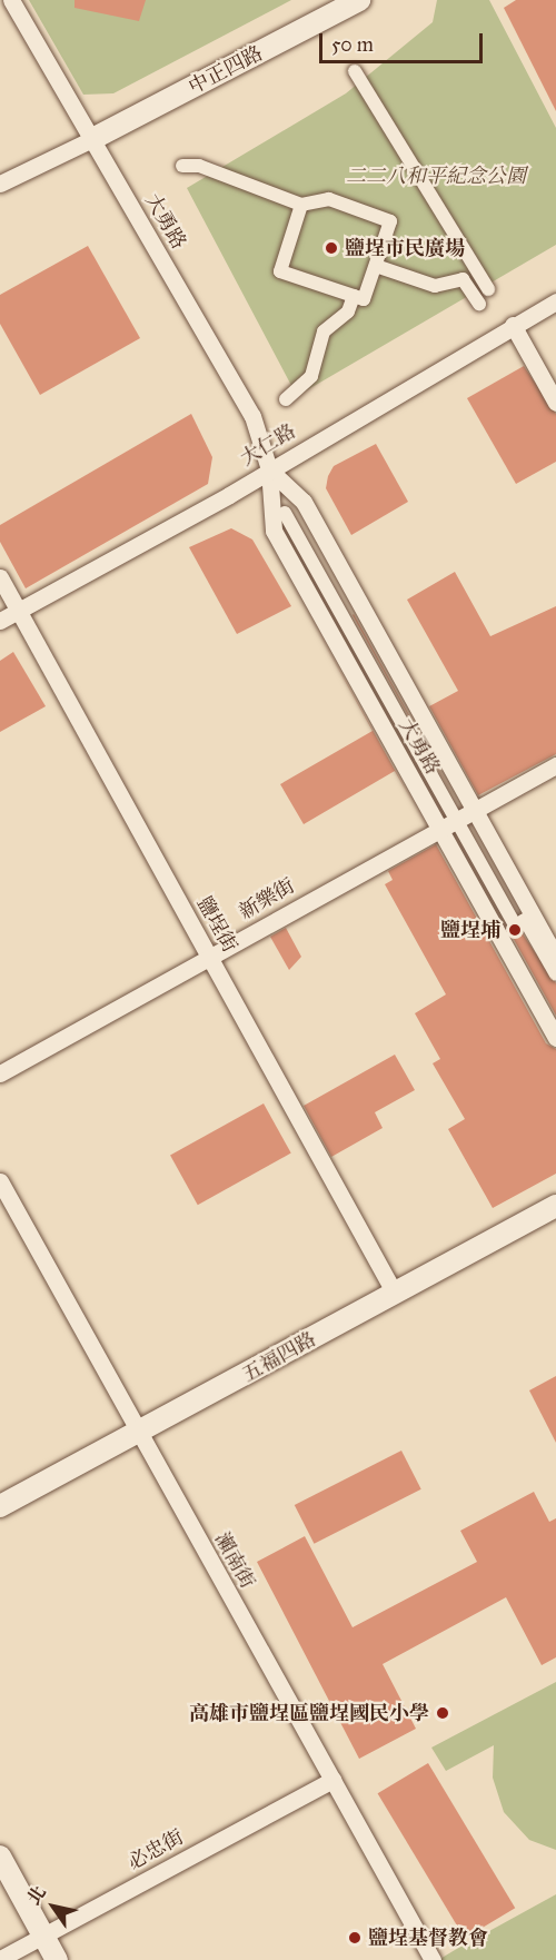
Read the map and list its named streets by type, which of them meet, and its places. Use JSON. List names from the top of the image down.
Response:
{
  "streets": {
    "street": [
      "中正四路",
      "大勇路",
      "大仁路",
      "新樂街",
      "鹽埕街",
      "五福四路",
      "瀨南街",
      "必忠街"
    ]
  },
  "crossings": [
    ["中正四路", "大勇路"],
    ["大勇路", "大仁路"],
    ["大勇路", "新樂街"],
    ["大仁路", "鹽埕街"],
    ["新樂街", "鹽埕街"],
    ["鹽埕街", "五福四路"],
    ["五福四路", "瀨南街"],
    ["瀨南街", "必忠街"]
  ],
  "parks": ["二二八和平紀念公園"],
  "places": [
    "鹽埕市民廣場",
    "鹽埕埔",
    "高雄市鹽埕區鹽埕國民小學",
    "鹽埕基督教會"
  ],
  "scale_bar": "50 m",
  "north": "top left"
}
